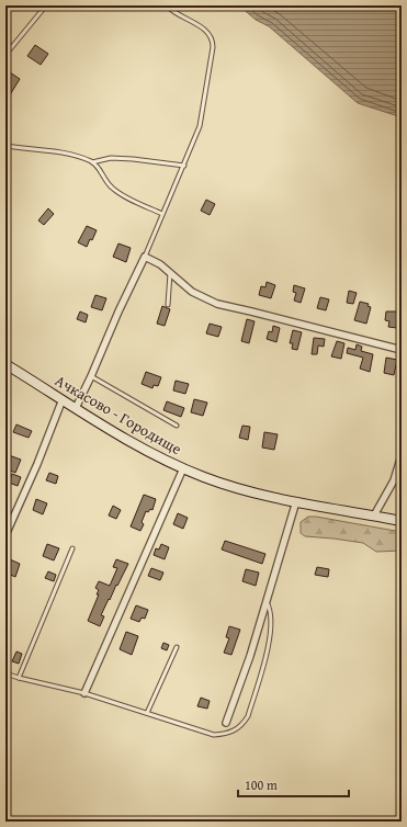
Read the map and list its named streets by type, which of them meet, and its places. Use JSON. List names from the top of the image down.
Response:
{
  "streets": {
    "street": ["Ачкасово - Городище"]
  },
  "scale_bar": "100 m"
}
